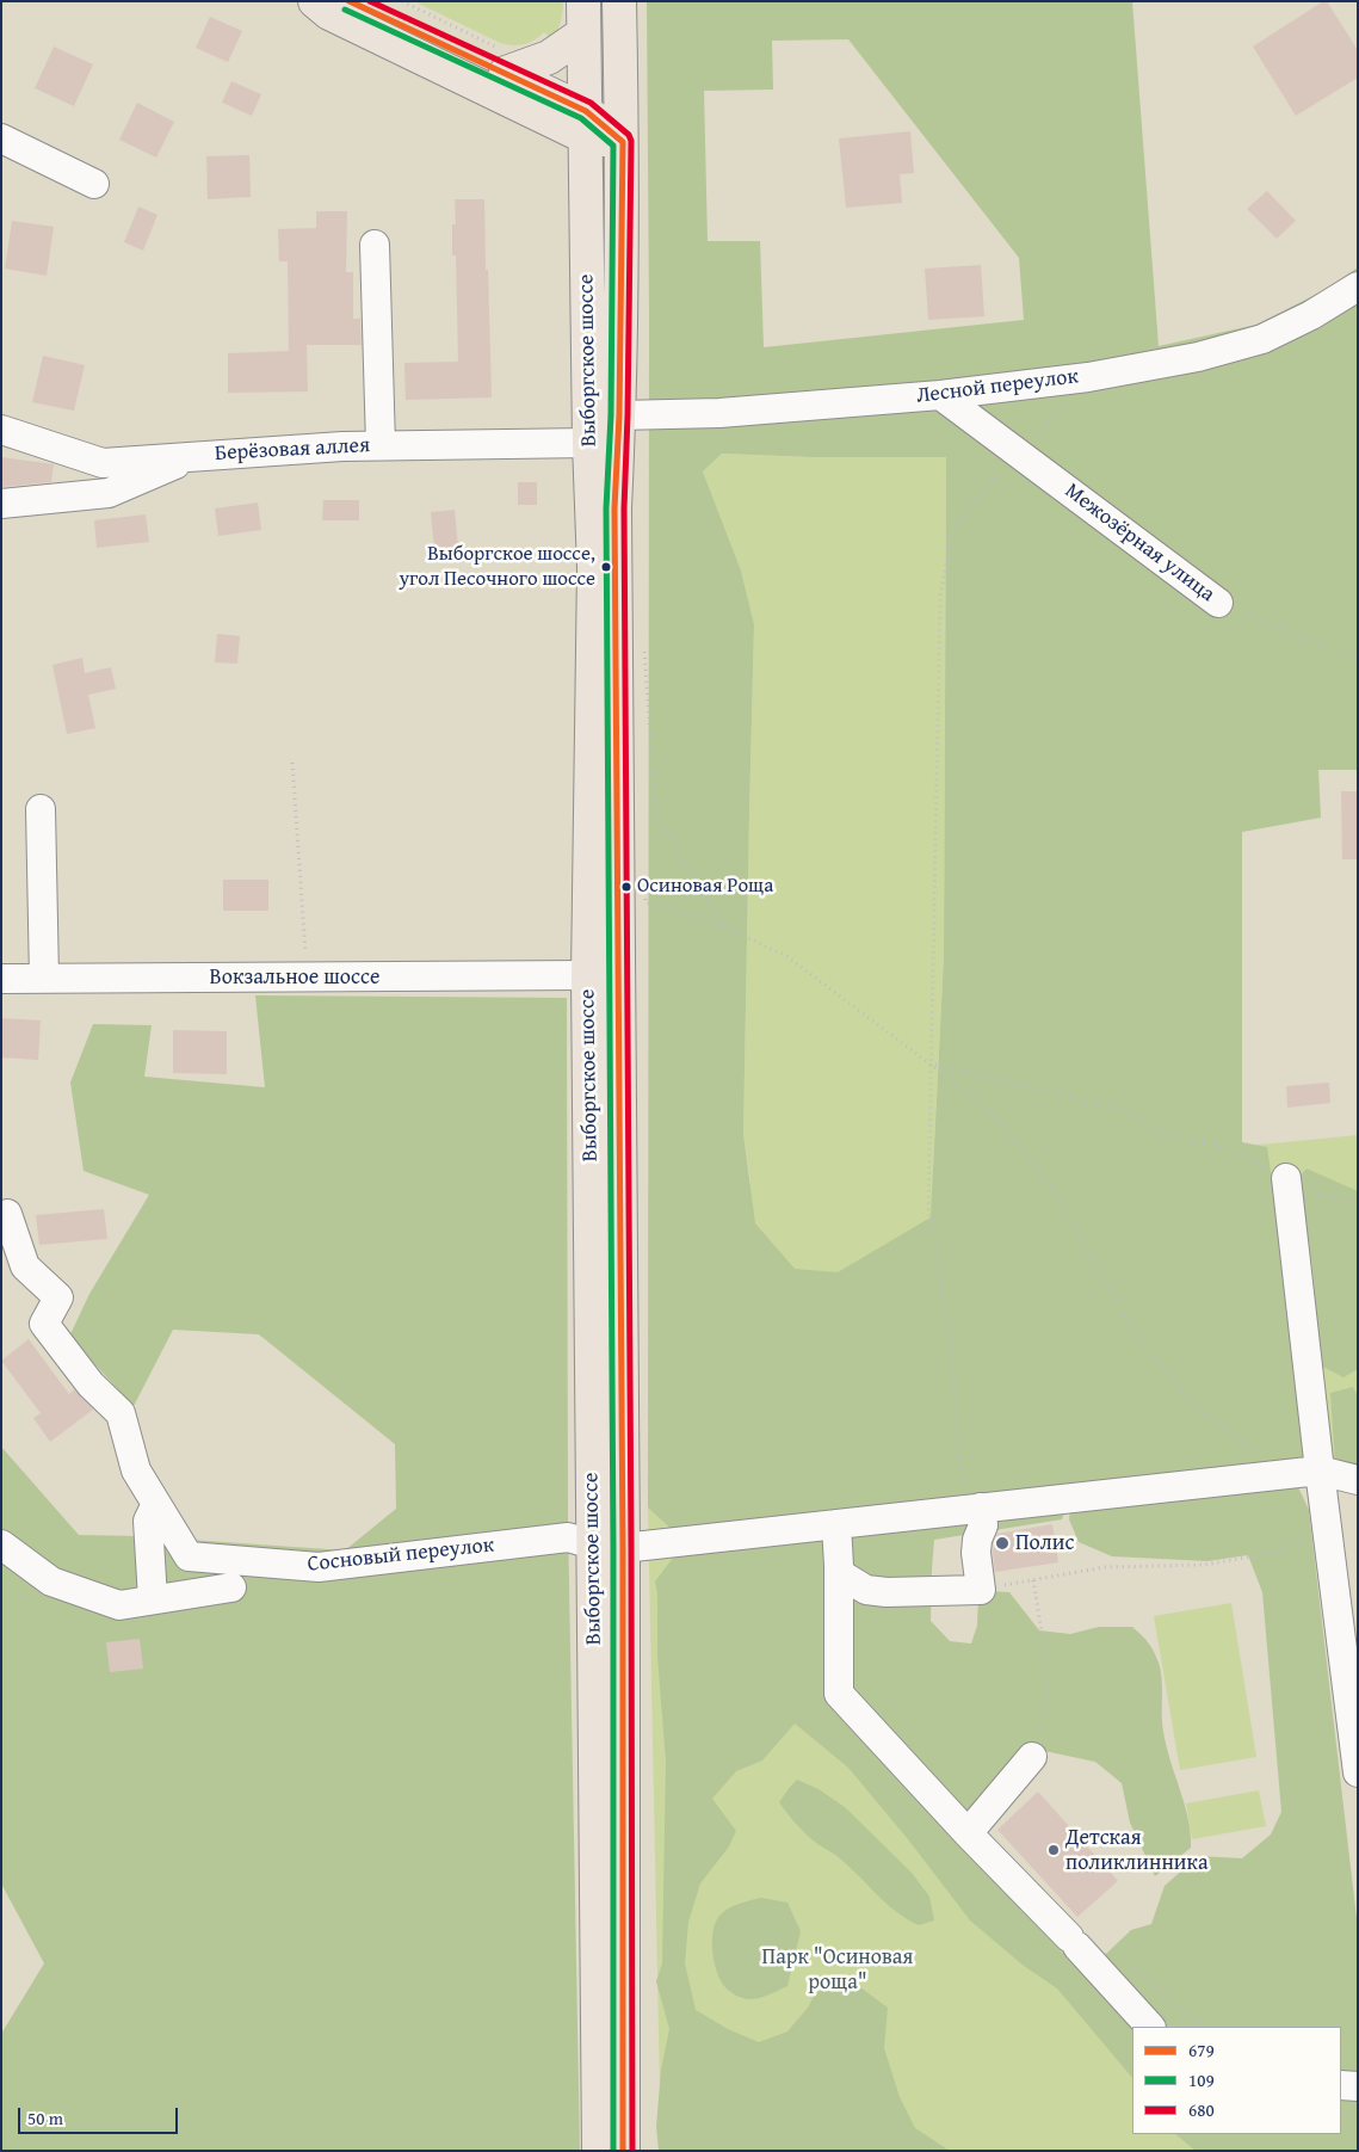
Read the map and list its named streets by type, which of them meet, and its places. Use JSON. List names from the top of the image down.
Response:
{
  "streets": {
    "main road": ["Выборгское шоссе"],
    "street": [
      "Лесной переулок",
      "Берёзовая аллея",
      "Межозёрная улица",
      "Вокзальное шоссе",
      "Сосновый переулок"
    ]
  },
  "crossings": [
    ["Выборгское шоссе", "Лесной переулок"],
    ["Выборгское шоссе", "Берёзовая аллея"],
    ["Выборгское шоссе", "Вокзальное шоссе"],
    ["Выборгское шоссе", "Сосновый переулок"],
    ["Лесной переулок", "Межозёрная улица"]
  ],
  "parks": ["Парк \"Осиновая роща\""],
  "places": [
    "Выборгское шоссе, угол Песочного шоссе",
    "Осиновая Роща",
    "Полис",
    "Детская поликлинника"
  ],
  "lines": ["transit line 679", "transit line 680", "transit line 109"],
  "legend": ["679", "109", "680"],
  "scale_bar": "50 m"
}
